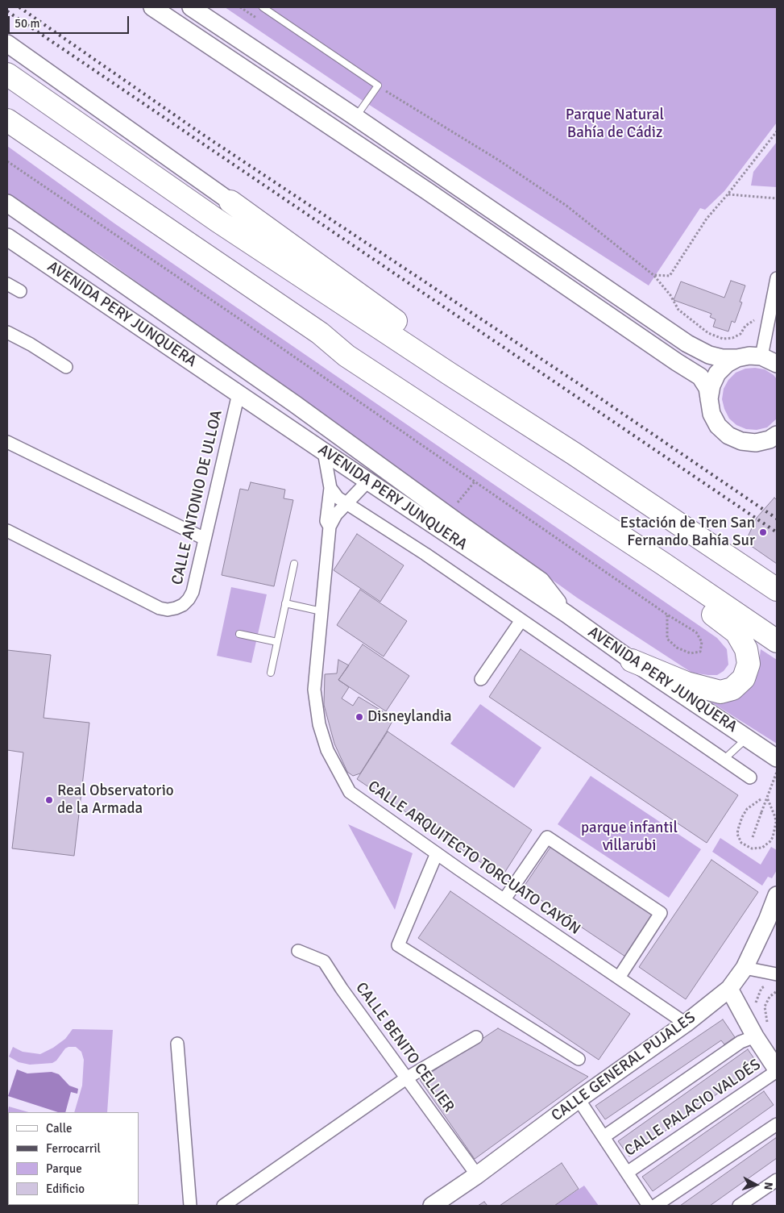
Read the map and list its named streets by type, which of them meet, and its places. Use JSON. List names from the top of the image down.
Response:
{
  "streets": {
    "street": [
      "AVENIDA PERY JUNQUERA",
      "CALLE ANTONIO DE ULLOA",
      "CALLE ARQUITECTO TORCUATO CAYÓN",
      "CALLE BENITO CELLIER",
      "CALLE GENERAL PUJALES",
      "CALLE PALACIO VALDÉS"
    ]
  },
  "crossings": [
    ["AVENIDA PERY JUNQUERA", "CALLE ANTONIO DE ULLOA"],
    ["AVENIDA PERY JUNQUERA", "CALLE ARQUITECTO TORCUATO CAYÓN"],
    ["CALLE ARQUITECTO TORCUATO CAYÓN", "CALLE GENERAL PUJALES"],
    ["CALLE BENITO CELLIER", "CALLE GENERAL PUJALES"]
  ],
  "parks": ["Parque Natural Bahía de Cádiz", "parque infantil villarubi"],
  "places": ["Estación de Tren San Fernando Bahía Sur", "Disneylandia", "Real Observatorio de la Armada"],
  "legend": [
    "Calle",
    "Ferrocarril",
    "Parque",
    "Edificio"
  ],
  "scale_bar": "50 m",
  "north": "right"
}
